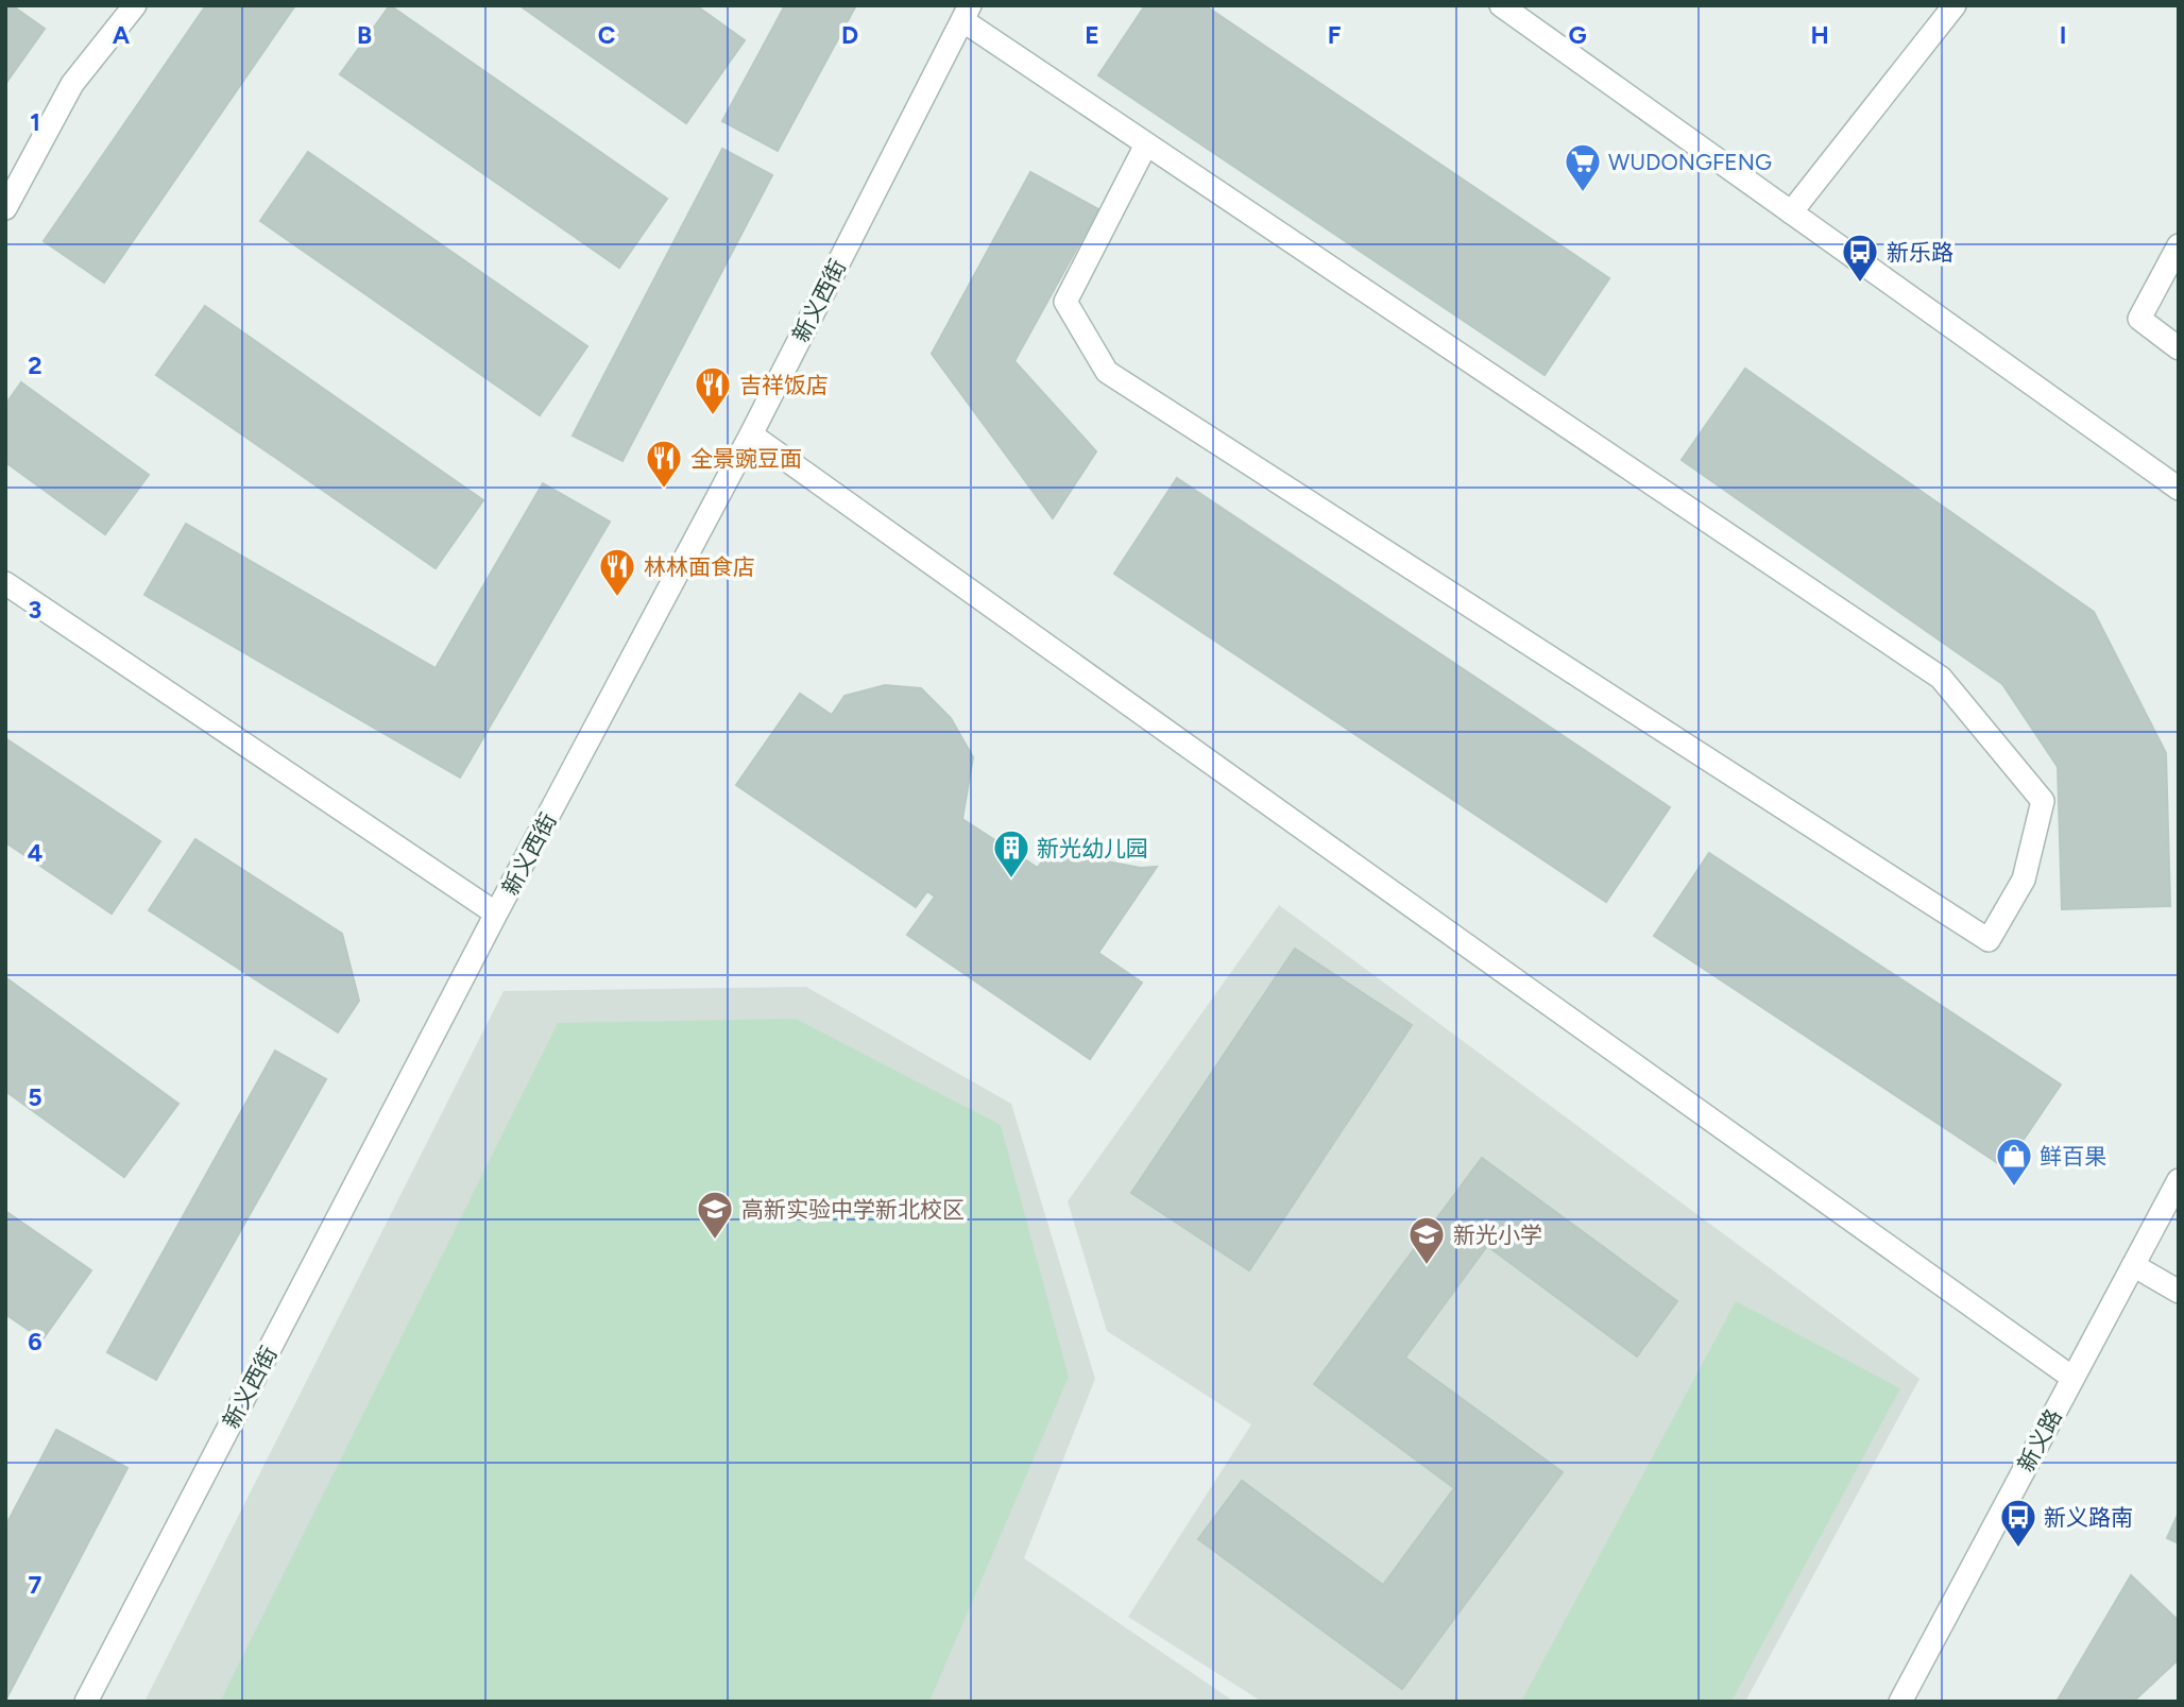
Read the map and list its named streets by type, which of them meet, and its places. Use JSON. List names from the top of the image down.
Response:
{
  "streets": {
    "street": ["新义西街", "新义路"]
  },
  "places": {
    "supermarket": ["WUDONGFENG"],
    "bus stop": ["新乐路", "新义路南"],
    "restaurant": ["吉祥饭店", "全景豌豆面", "林林面食店"],
    "building": ["新光幼儿园"],
    "shop": ["鲜百果"],
    "school or university": ["高新实验中学新北校区", "新光小学"]
  },
  "grid": {
    "columns": [
      "A",
      "B",
      "C",
      "D",
      "E",
      "F",
      "G",
      "H",
      "I"
    ],
    "rows": [
      "1",
      "2",
      "3",
      "4",
      "5",
      "6",
      "7"
    ]
  }
}
